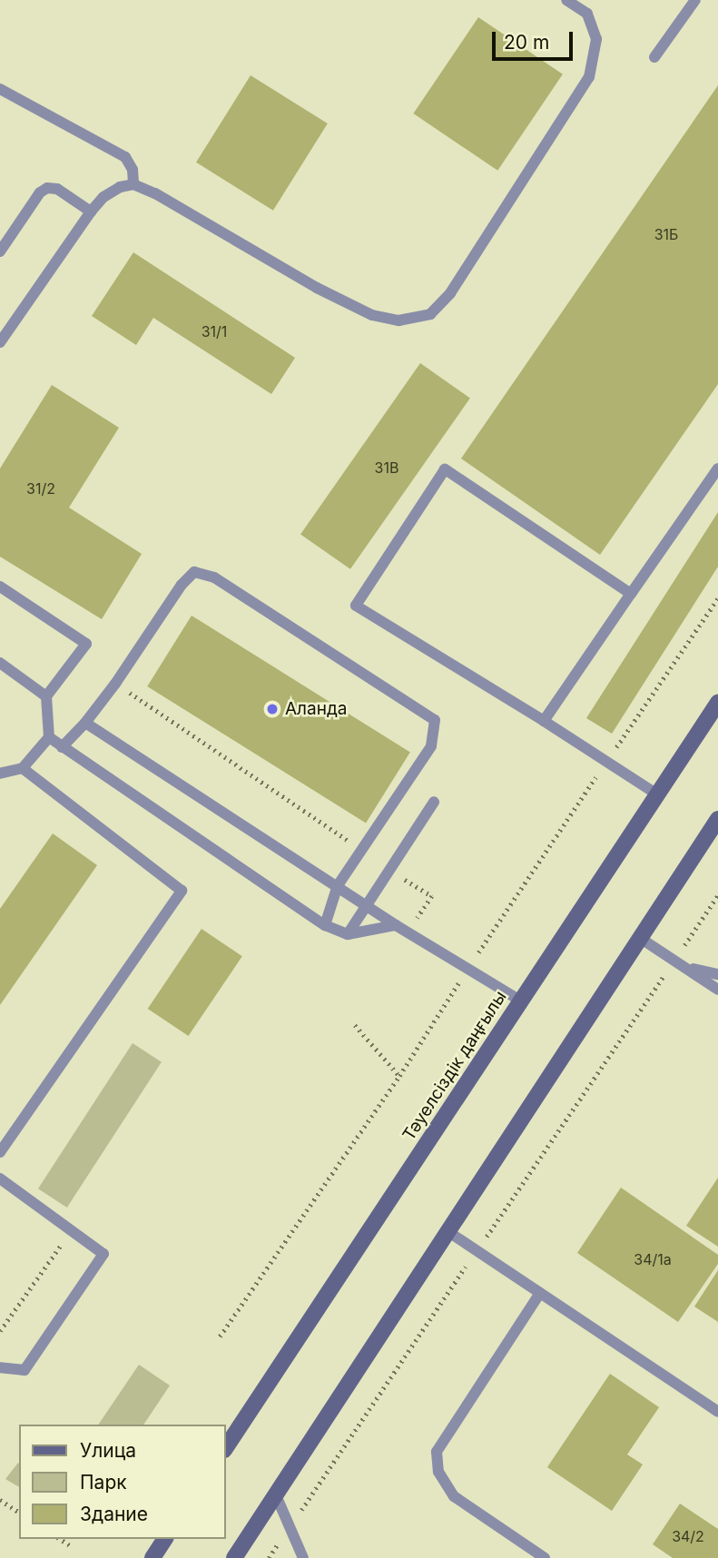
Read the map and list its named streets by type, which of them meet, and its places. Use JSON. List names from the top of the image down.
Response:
{
  "streets": {
    "main road": ["Тәуелсіздік даңғылы"]
  },
  "places": ["Аланда"],
  "house_numbers": [
    "31Б",
    "31/1",
    "31В",
    "31/2",
    "34/1а",
    "34/2"
  ],
  "legend": ["Улица", "Парк", "Здание"],
  "scale_bar": "20 m"
}
